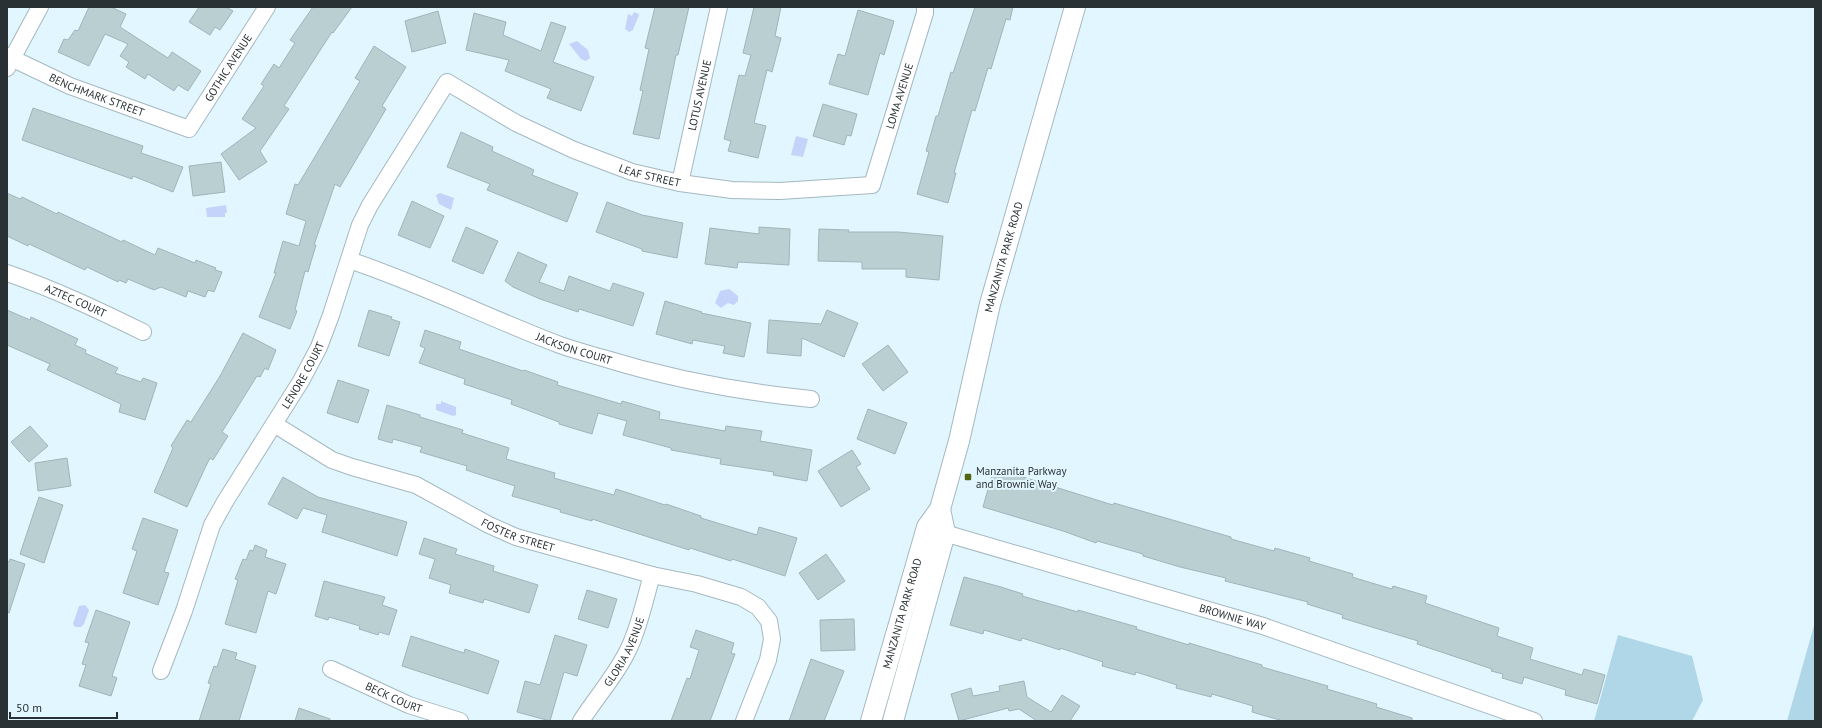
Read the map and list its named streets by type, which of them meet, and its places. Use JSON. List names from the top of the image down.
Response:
{
  "streets": {
    "street": [
      "GOTHIC AVENUE",
      "BENCHMARK STREET",
      "LOTUS AVENUE",
      "LOMA AVENUE",
      "LEAF STREET",
      "MANZANITA PARK ROAD",
      "AZTEC COURT",
      "JACKSON COURT",
      "LENORE COURT",
      "FOSTER STREET",
      "BROWNIE WAY",
      "GLORIA AVENUE",
      "BECK COURT"
    ]
  },
  "crossings": [
    ["GOTHIC AVENUE", "BENCHMARK STREET"],
    ["LOTUS AVENUE", "LEAF STREET"],
    ["LOMA AVENUE", "LEAF STREET"],
    ["LEAF STREET", "LENORE COURT"],
    ["MANZANITA PARK ROAD", "BROWNIE WAY"],
    ["JACKSON COURT", "LENORE COURT"],
    ["LENORE COURT", "FOSTER STREET"],
    ["FOSTER STREET", "GLORIA AVENUE"]
  ],
  "places": {
    "transit": ["Manzanita Parkway and Brownie Way"]
  },
  "scale_bar": "50 m"
}
